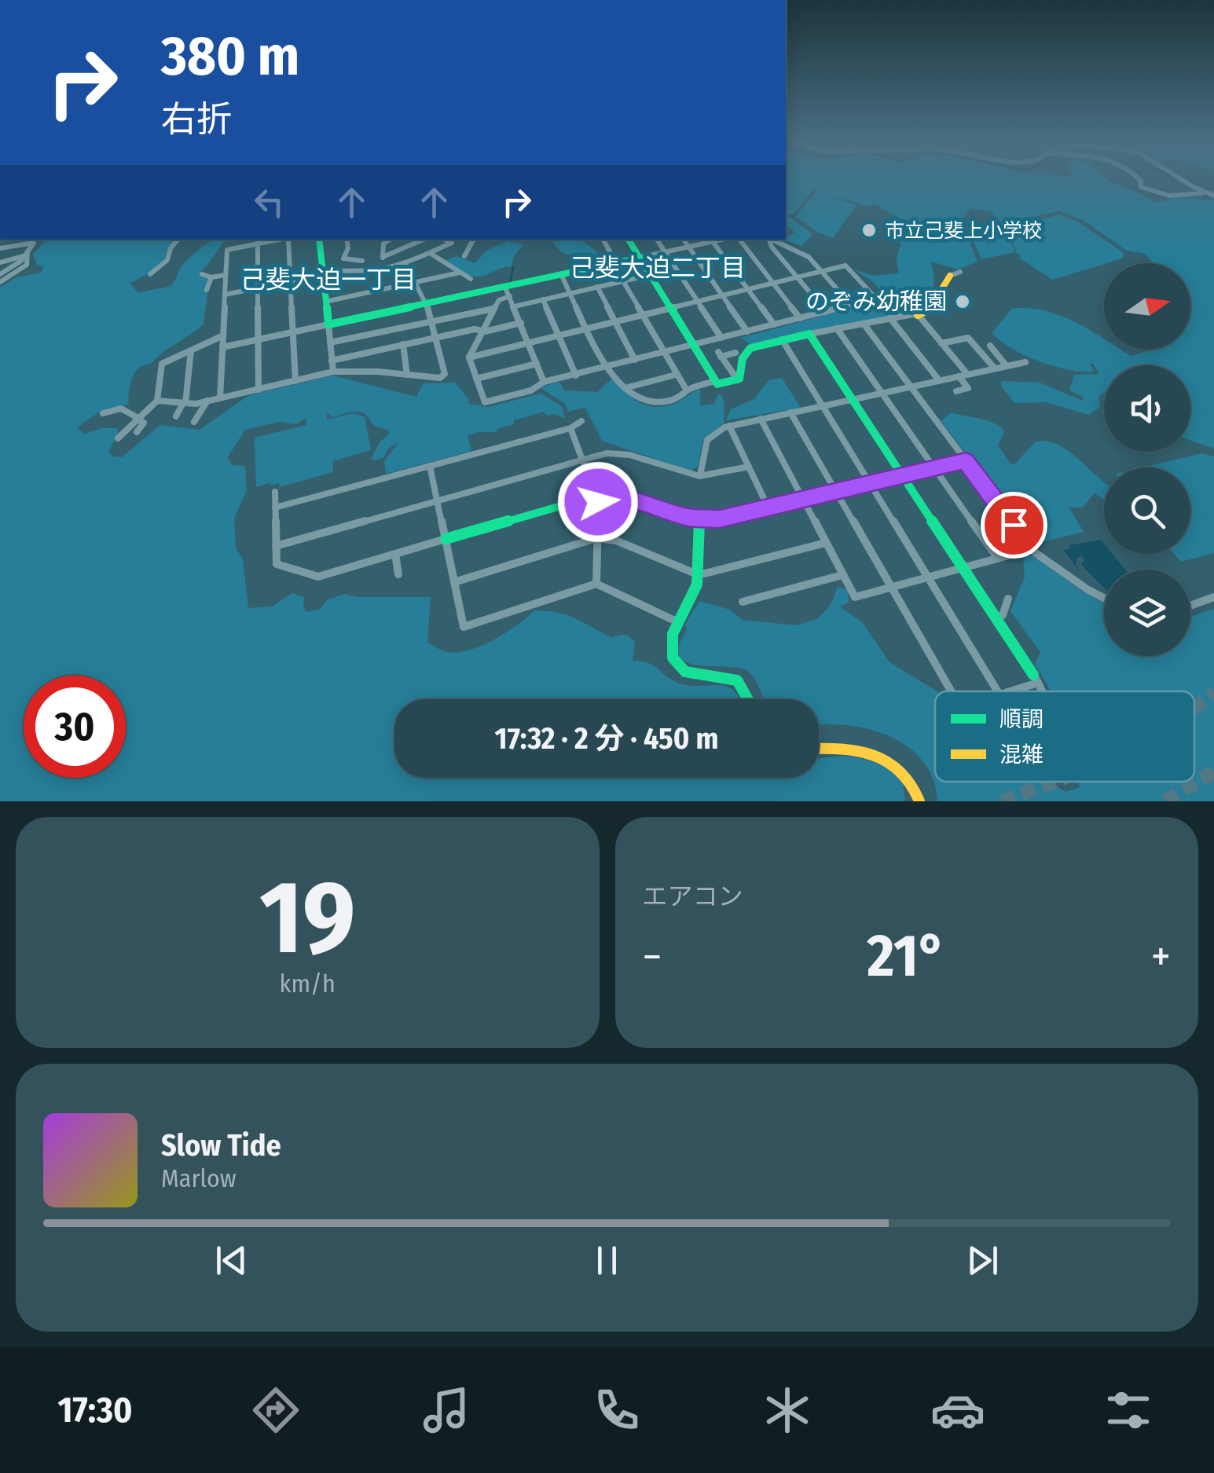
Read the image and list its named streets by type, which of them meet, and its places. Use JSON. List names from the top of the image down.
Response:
{
  "districts": ["己斐大迫二丁目", "己斐大迫一丁目"],
  "places": ["市立己斐上小学校", "のぞみ幼稚園"],
  "legend": ["順調", "混雑"],
  "north": "right",
  "page": {
    "turn": ["380 m", "右折"],
    "limit": "30",
    "trip": "17:32 · 2 分 · 450 m",
    "tile": [
      ["19", "km/h"],
      "エアコン"
    ],
    "heat": ["−", "21°", "+"],
    "song": ["Slow Tide", "Marlow"],
    "tabs": "17:30"
  }
}
